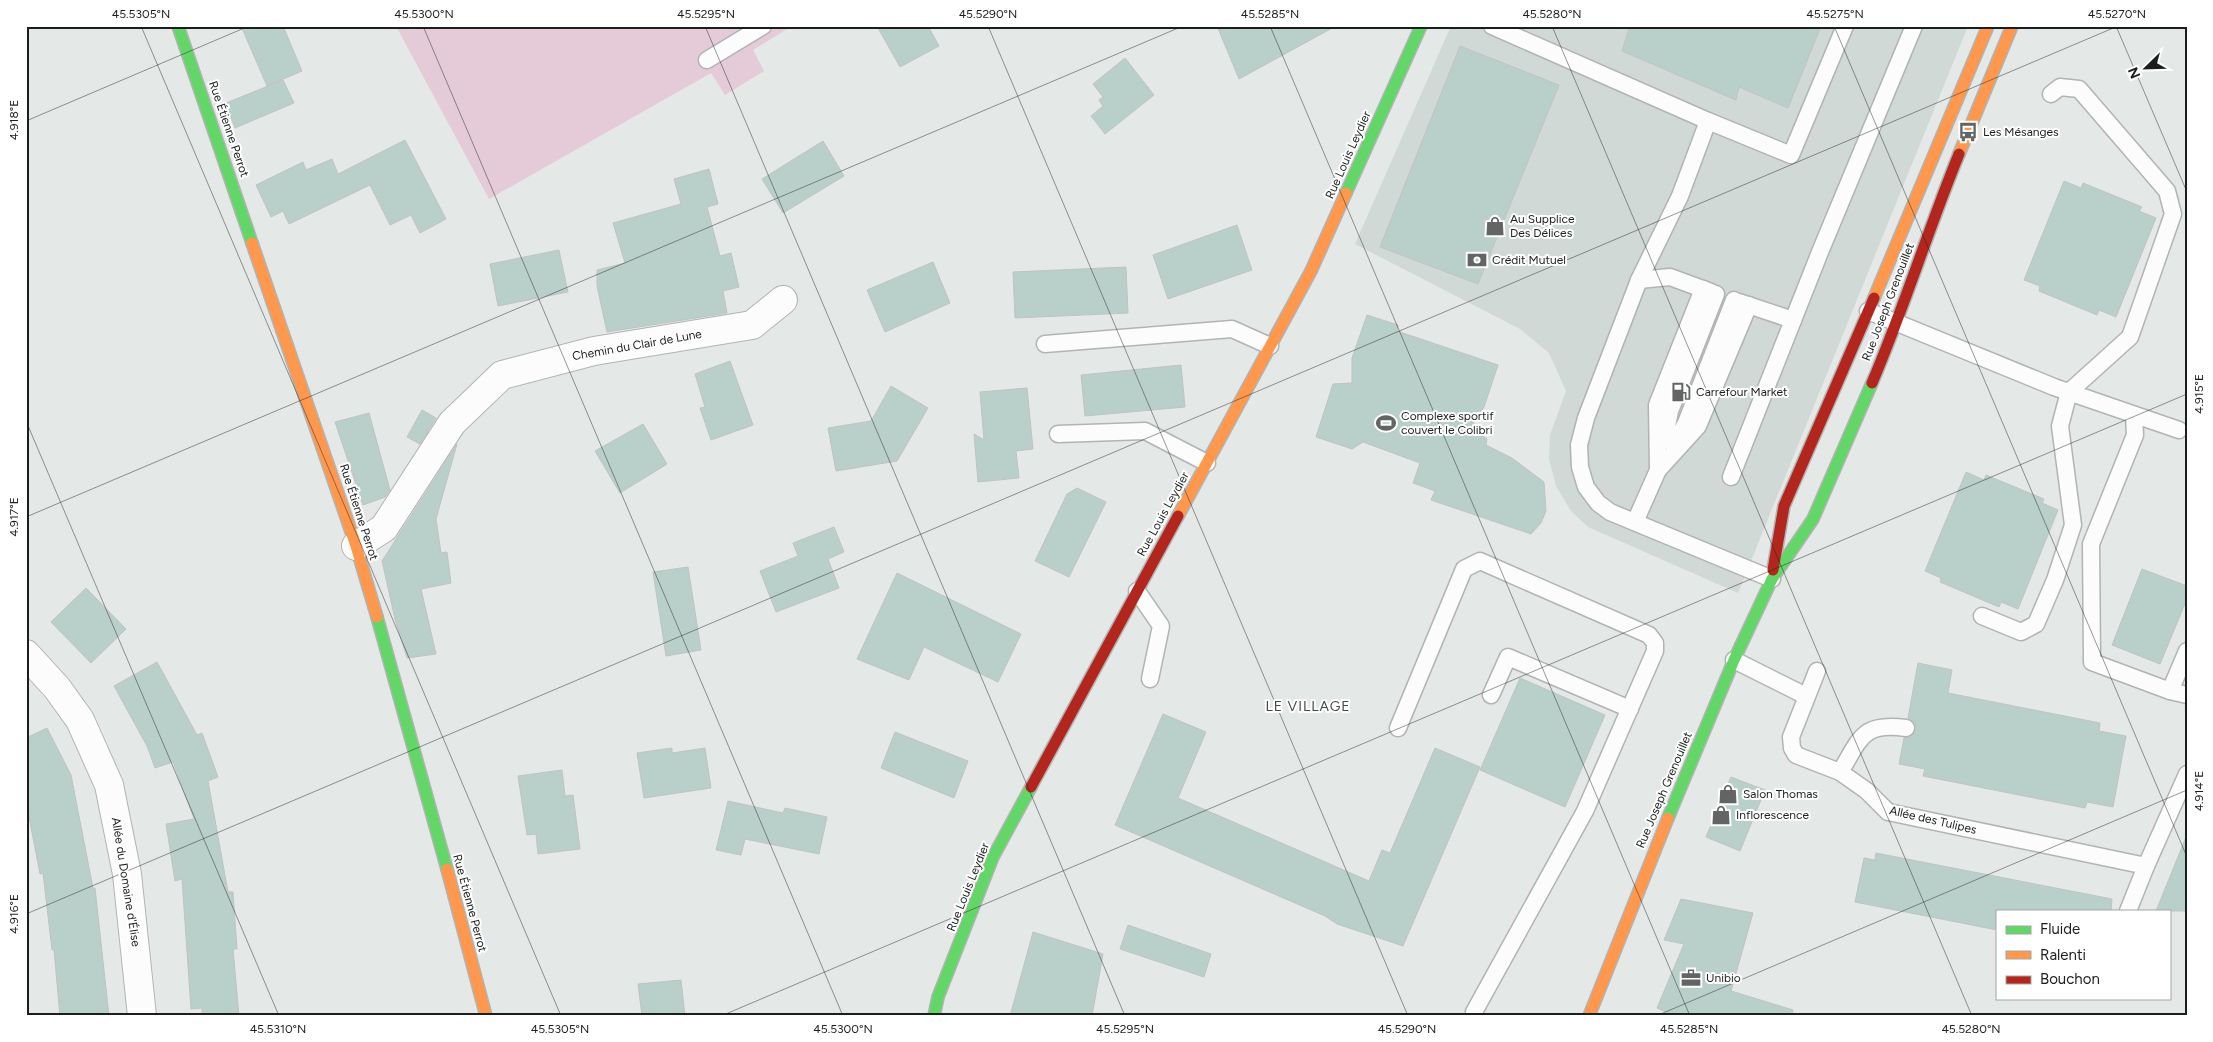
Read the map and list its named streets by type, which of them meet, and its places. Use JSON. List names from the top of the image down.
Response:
{
  "streets": {
    "street": [
      "Rue Étienne Perrot",
      "Rue Louis Leydier",
      "Rue Joseph Grenouillet",
      "Chemin du Clair de Lune",
      "Allée du Domaine d'Élise"
    ],
    "lane": ["Allée des Tulipes"]
  },
  "crossings": [
    ["Rue Étienne Perrot", "Chemin du Clair de Lune"]
  ],
  "districts": ["LE VILLAGE"],
  "places": {
    "bus stop": ["Les Mésanges"],
    "shop": ["Au Supplice Des Délices", "Salon Thomas", "Inflorescence"],
    "bank": ["Crédit Mutuel"],
    "fuel station": ["Carrefour Market"],
    "sports": ["Complexe sportif couvert le Colibri"],
    "office": ["Unibio"]
  },
  "legend": ["Fluide", "Ralenti", "Bouchon"],
  "north": "bottom left",
  "coordinates": [
    "45.5305°N",
    "45.5300°N",
    "45.5295°N",
    "45.5290°N",
    "45.5285°N",
    "45.5280°N",
    "45.5275°N",
    "45.5270°N",
    "4.918°E",
    "4.915°E",
    "4.917°E",
    "4.914°E",
    "4.916°E",
    "45.5310°N"
  ]
}
